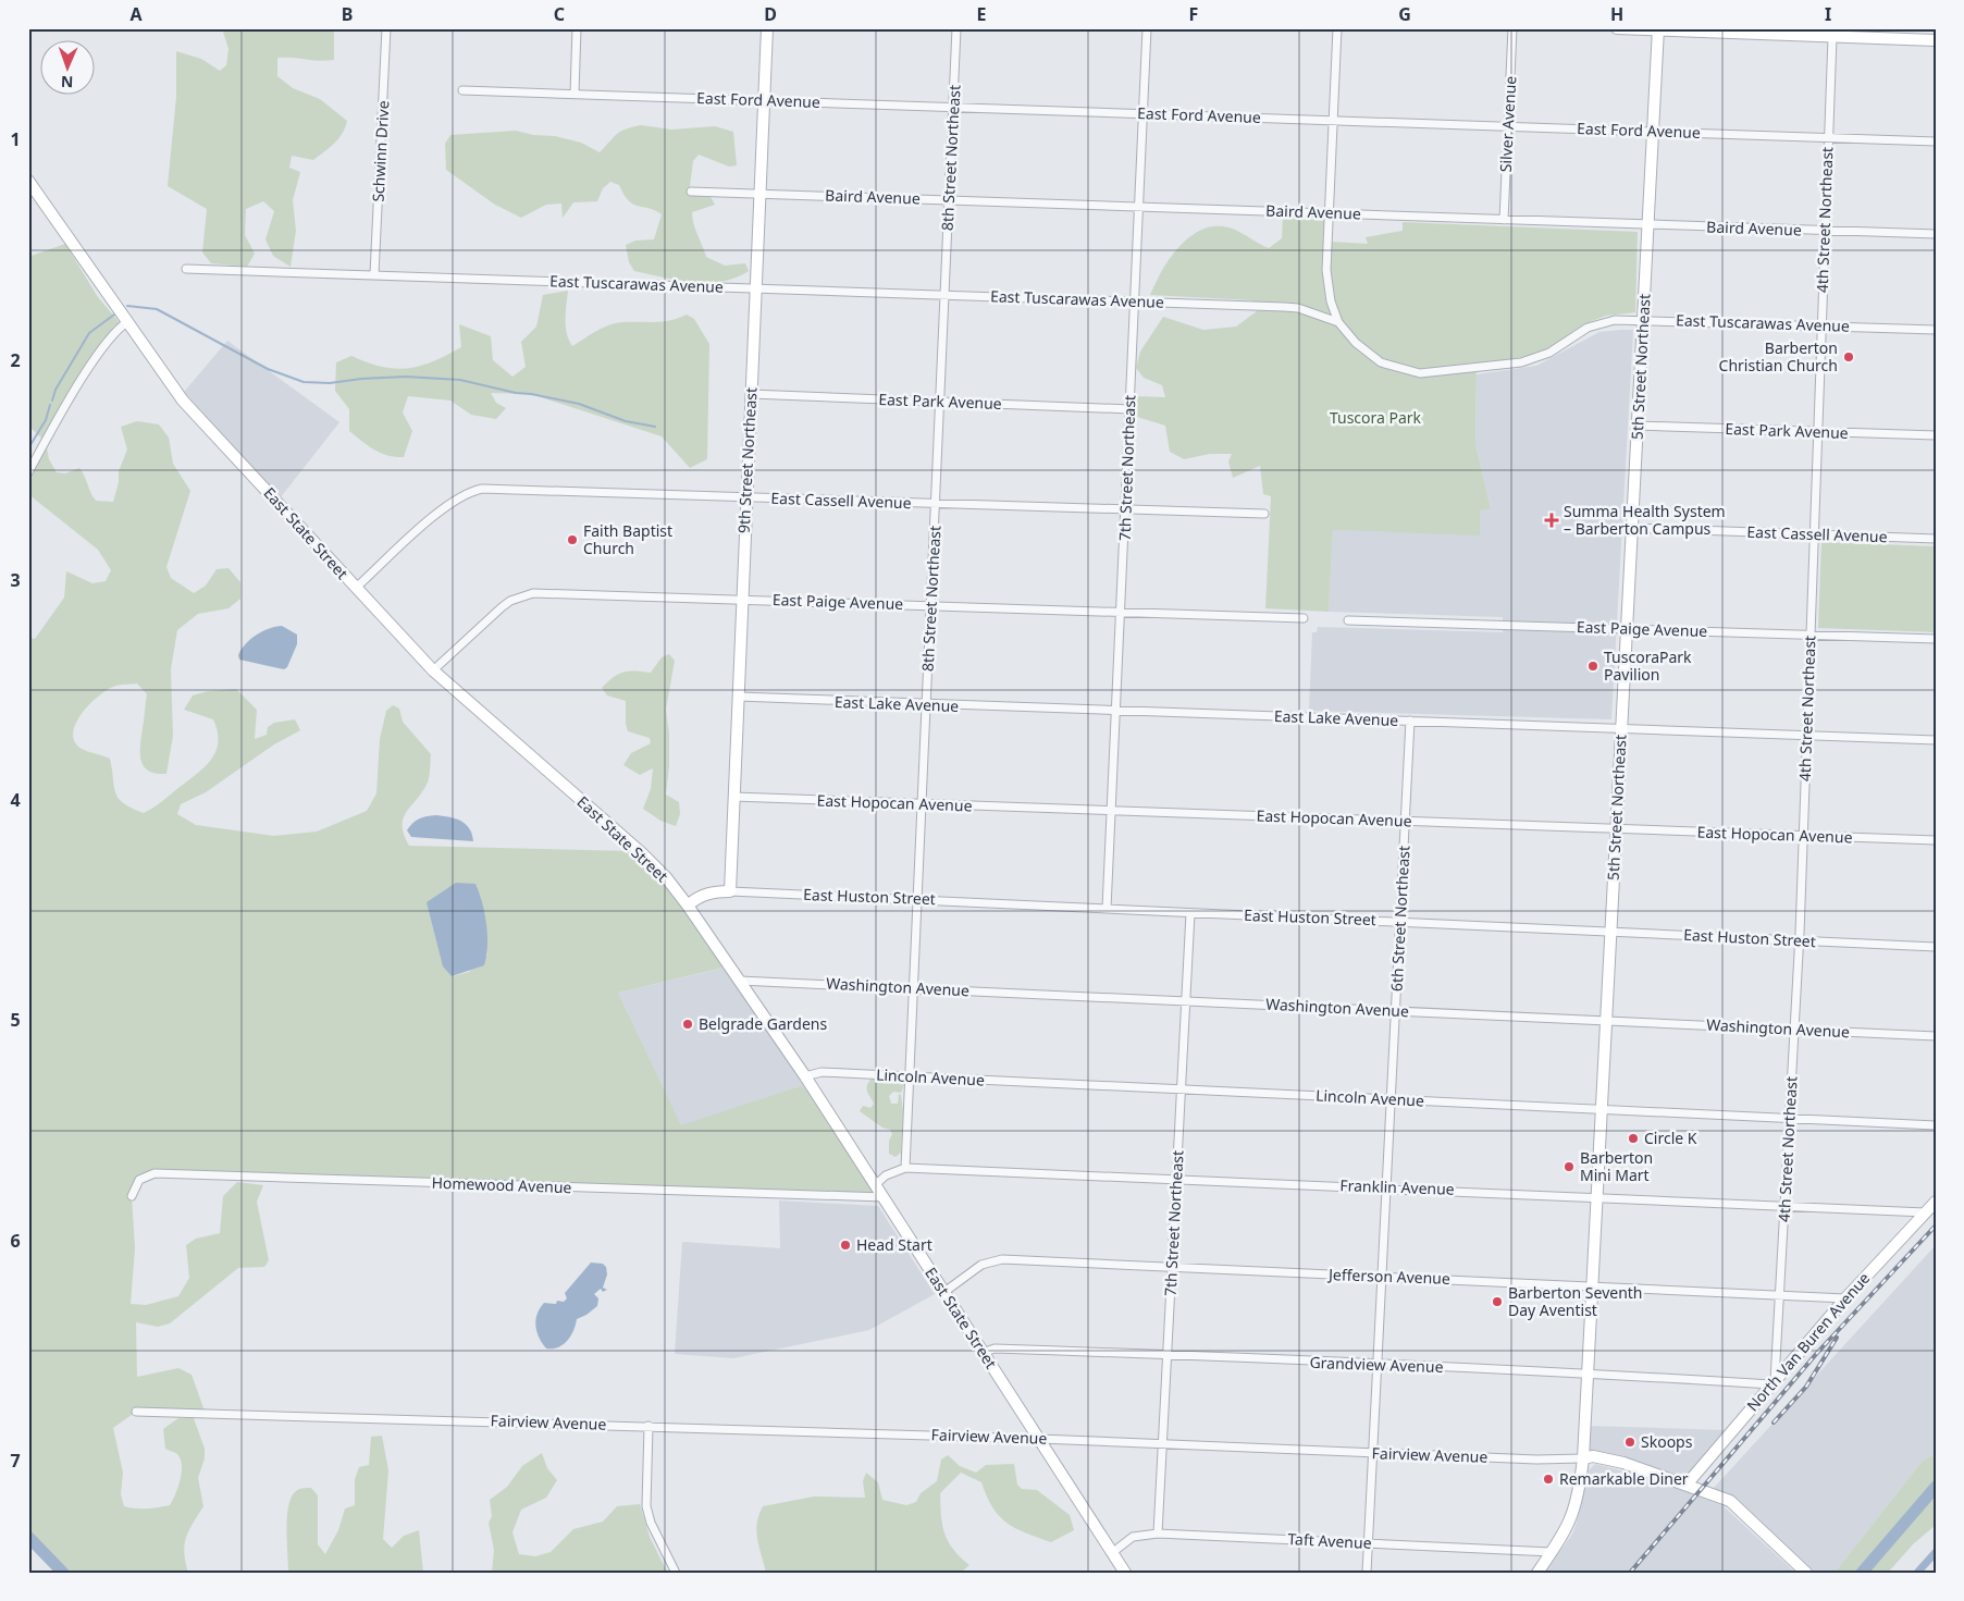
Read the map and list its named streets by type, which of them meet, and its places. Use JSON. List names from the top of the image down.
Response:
{
  "streets": {
    "street": [
      "East Ford Avenue",
      "Silver Avenue",
      "Schwinn Drive",
      "8th Street Northeast",
      "Baird Avenue",
      "4th Street Northeast",
      "East Tuscarawas Avenue",
      "5th Street Northeast",
      "East Park Avenue",
      "9th Street Northeast",
      "7th Street Northeast",
      "East Cassell Avenue",
      "East State Street",
      "East Paige Avenue",
      "East Lake Avenue",
      "East Hopocan Avenue",
      "East Huston Street",
      "6th Street Northeast",
      "Washington Avenue",
      "Lincoln Avenue",
      "Homewood Avenue",
      "Franklin Avenue",
      "Jefferson Avenue",
      "North Van Buren Avenue",
      "Grandview Avenue",
      "Fairview Avenue",
      "Taft Avenue"
    ]
  },
  "crossings": [
    ["East Ford Avenue", "Silver Avenue"],
    ["East Ford Avenue", "8th Street Northeast"],
    ["East Ford Avenue", "4th Street Northeast"],
    ["East Ford Avenue", "5th Street Northeast"],
    ["East Ford Avenue", "9th Street Northeast"],
    ["East Ford Avenue", "7th Street Northeast"],
    ["Silver Avenue", "Baird Avenue"],
    ["Schwinn Drive", "East Tuscarawas Avenue"],
    ["8th Street Northeast", "Baird Avenue"],
    ["8th Street Northeast", "East Tuscarawas Avenue"],
    ["8th Street Northeast", "East Park Avenue"],
    ["8th Street Northeast", "East Cassell Avenue"],
    ["8th Street Northeast", "East Paige Avenue"],
    ["8th Street Northeast", "East Lake Avenue"],
    ["8th Street Northeast", "East Hopocan Avenue"],
    ["8th Street Northeast", "East Huston Street"],
    ["8th Street Northeast", "Washington Avenue"],
    ["8th Street Northeast", "Lincoln Avenue"],
    ["8th Street Northeast", "Franklin Avenue"],
    ["Baird Avenue", "4th Street Northeast"],
    ["Baird Avenue", "5th Street Northeast"],
    ["Baird Avenue", "9th Street Northeast"],
    ["Baird Avenue", "7th Street Northeast"],
    ["4th Street Northeast", "East Tuscarawas Avenue"],
    ["4th Street Northeast", "East Park Avenue"],
    ["4th Street Northeast", "East Cassell Avenue"],
    ["4th Street Northeast", "East Paige Avenue"],
    ["4th Street Northeast", "East Lake Avenue"],
    ["4th Street Northeast", "East Hopocan Avenue"],
    ["4th Street Northeast", "East Huston Street"],
    ["4th Street Northeast", "Washington Avenue"],
    ["4th Street Northeast", "Lincoln Avenue"],
    ["4th Street Northeast", "Franklin Avenue"],
    ["4th Street Northeast", "Jefferson Avenue"],
    ["4th Street Northeast", "North Van Buren Avenue"],
    ["4th Street Northeast", "Grandview Avenue"],
    ["East Tuscarawas Avenue", "5th Street Northeast"],
    ["East Tuscarawas Avenue", "9th Street Northeast"],
    ["East Tuscarawas Avenue", "7th Street Northeast"],
    ["5th Street Northeast", "East Park Avenue"],
    ["5th Street Northeast", "East Cassell Avenue"],
    ["5th Street Northeast", "East Paige Avenue"],
    ["5th Street Northeast", "East Lake Avenue"],
    ["5th Street Northeast", "East Hopocan Avenue"],
    ["5th Street Northeast", "East Huston Street"],
    ["5th Street Northeast", "Washington Avenue"],
    ["5th Street Northeast", "Lincoln Avenue"],
    ["5th Street Northeast", "Franklin Avenue"],
    ["5th Street Northeast", "Jefferson Avenue"],
    ["5th Street Northeast", "Grandview Avenue"],
    ["5th Street Northeast", "Fairview Avenue"],
    ["5th Street Northeast", "Taft Avenue"],
    ["East Park Avenue", "9th Street Northeast"],
    ["East Park Avenue", "7th Street Northeast"],
    ["9th Street Northeast", "East Cassell Avenue"],
    ["9th Street Northeast", "East Paige Avenue"],
    ["9th Street Northeast", "East Lake Avenue"],
    ["9th Street Northeast", "East Hopocan Avenue"],
    ["9th Street Northeast", "East Huston Street"],
    ["7th Street Northeast", "East Cassell Avenue"],
    ["7th Street Northeast", "East Paige Avenue"],
    ["7th Street Northeast", "East Lake Avenue"],
    ["7th Street Northeast", "East Hopocan Avenue"],
    ["7th Street Northeast", "East Huston Street"],
    ["7th Street Northeast", "Washington Avenue"],
    ["7th Street Northeast", "Lincoln Avenue"],
    ["7th Street Northeast", "Franklin Avenue"],
    ["7th Street Northeast", "Jefferson Avenue"],
    ["7th Street Northeast", "Grandview Avenue"],
    ["7th Street Northeast", "Fairview Avenue"],
    ["7th Street Northeast", "Taft Avenue"],
    ["East Cassell Avenue", "East State Street"],
    ["East State Street", "East Paige Avenue"],
    ["East State Street", "East Huston Street"],
    ["East State Street", "Washington Avenue"],
    ["East State Street", "Lincoln Avenue"],
    ["East State Street", "Homewood Avenue"],
    ["East State Street", "Franklin Avenue"],
    ["East State Street", "Jefferson Avenue"],
    ["East State Street", "Grandview Avenue"],
    ["East State Street", "Fairview Avenue"],
    ["East State Street", "Taft Avenue"],
    ["East Lake Avenue", "6th Street Northeast"],
    ["East Hopocan Avenue", "6th Street Northeast"],
    ["East Huston Street", "6th Street Northeast"],
    ["6th Street Northeast", "Washington Avenue"],
    ["6th Street Northeast", "Lincoln Avenue"],
    ["6th Street Northeast", "Franklin Avenue"],
    ["6th Street Northeast", "Jefferson Avenue"],
    ["6th Street Northeast", "Grandview Avenue"],
    ["6th Street Northeast", "Fairview Avenue"],
    ["6th Street Northeast", "Taft Avenue"],
    ["Franklin Avenue", "North Van Buren Avenue"],
    ["Jefferson Avenue", "North Van Buren Avenue"],
    ["North Van Buren Avenue", "Grandview Avenue"],
    ["North Van Buren Avenue", "Fairview Avenue"]
  ],
  "parks": ["Tuscora Park"],
  "places": {
    "other": [
      "Barberton Christian Church",
      "Faith Baptist Church",
      "TuscoraPark Pavilion",
      "Belgrade Gardens",
      "Circle K",
      "Barberton Mini Mart",
      "Head Start",
      "Barberton Seventh Day Aventist",
      "Skoops",
      "Remarkable Diner"
    ],
    "health": ["Summa Health System – Barberton Campus"]
  },
  "north": "bottom",
  "grid": {
    "columns": [
      "A",
      "B",
      "C",
      "D",
      "E",
      "F",
      "G",
      "H",
      "I"
    ],
    "rows": [
      "1",
      "2",
      "3",
      "4",
      "5",
      "6",
      "7"
    ]
  }
}
